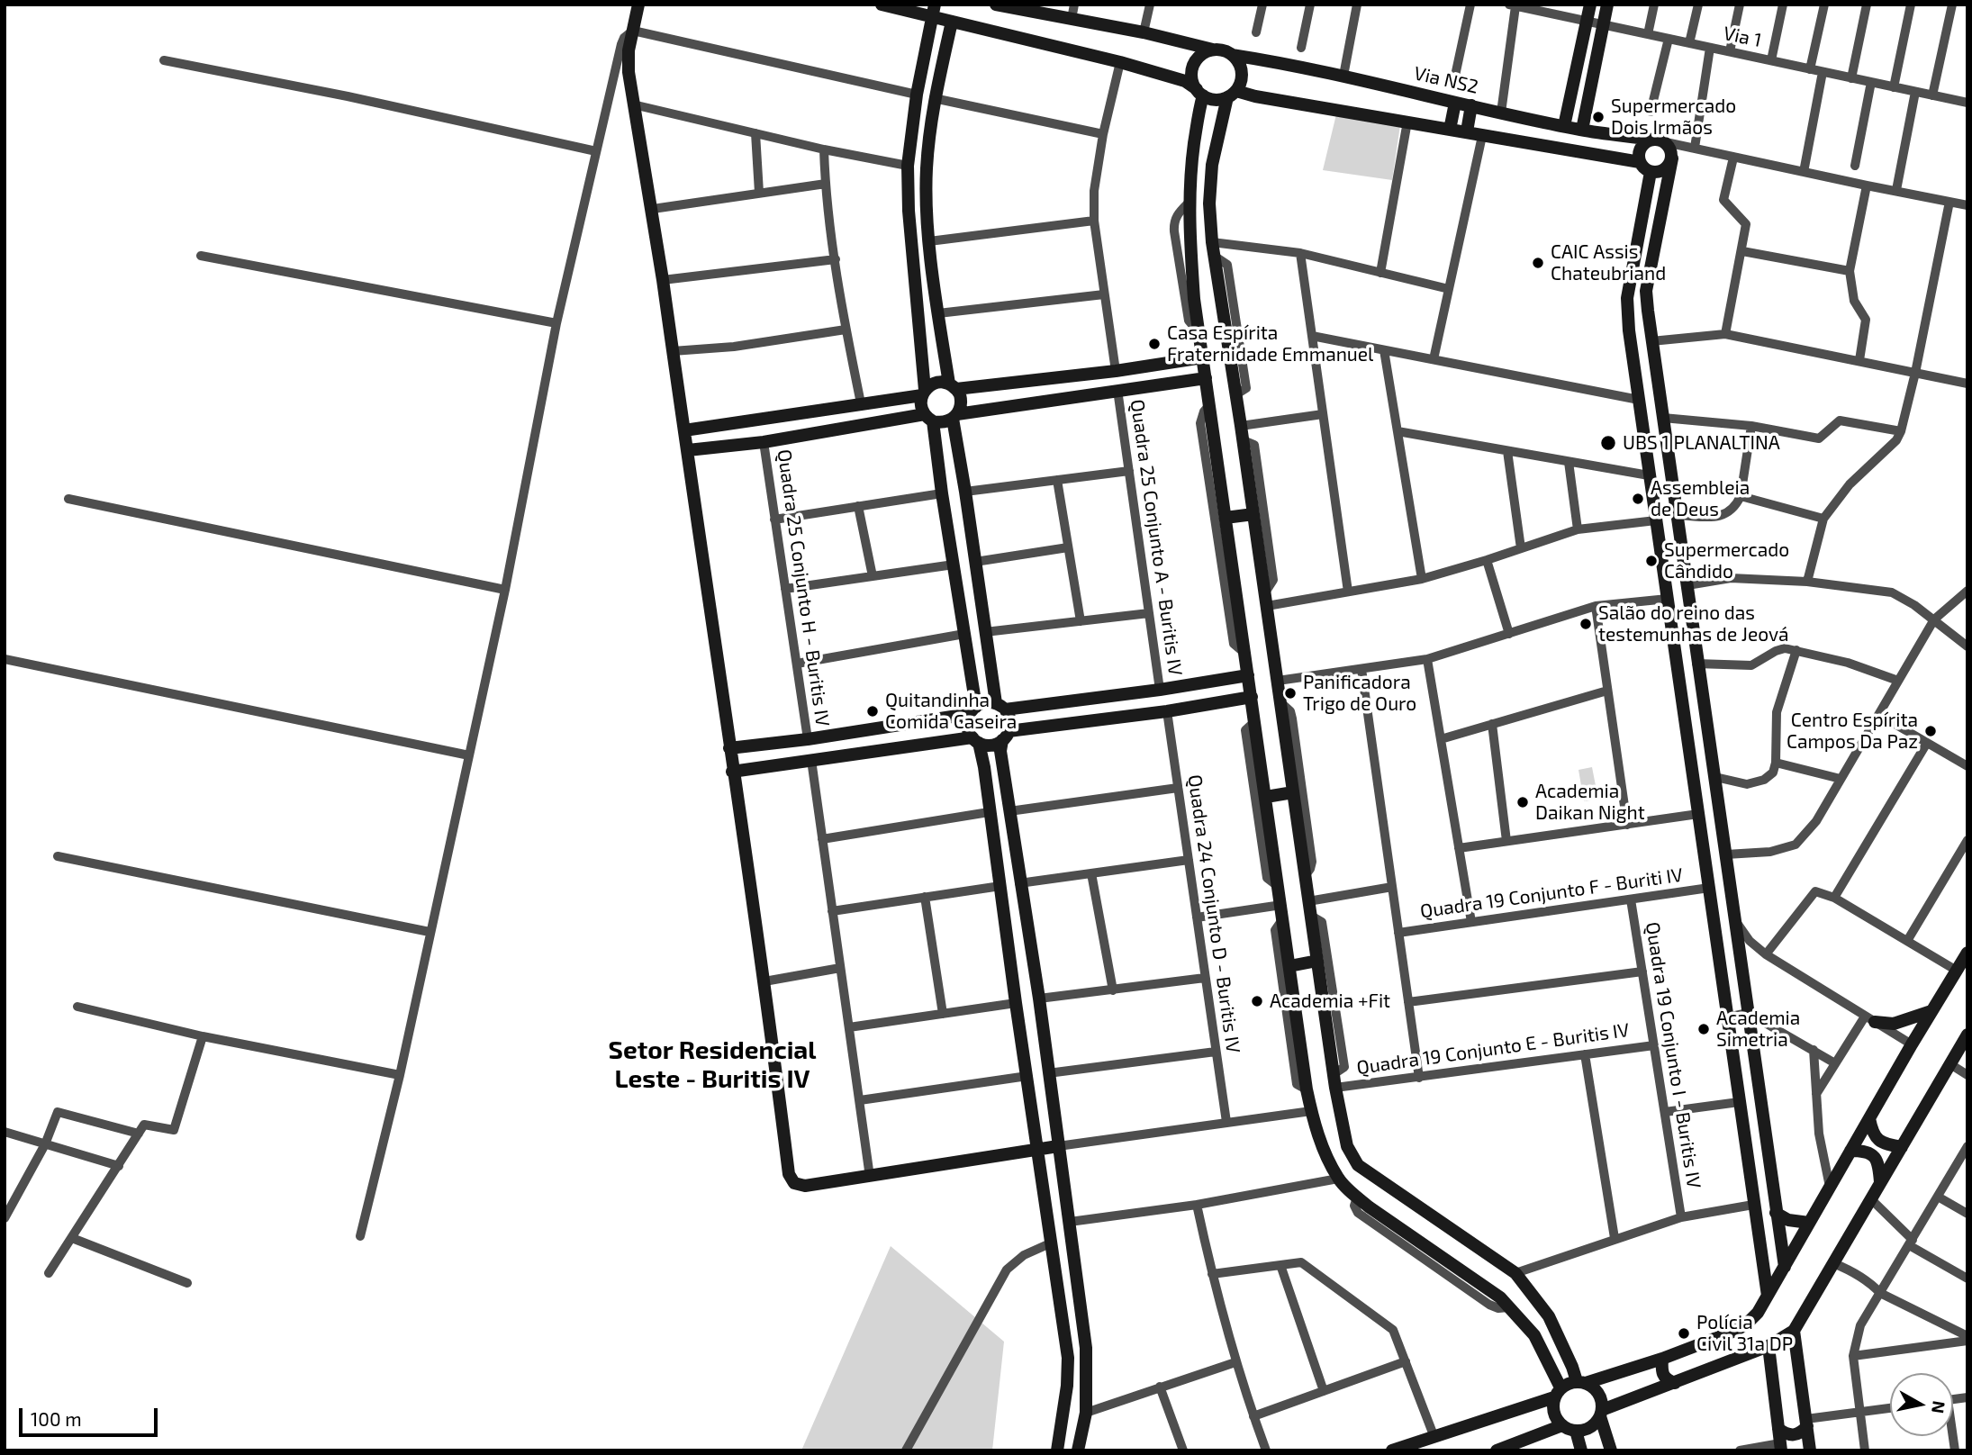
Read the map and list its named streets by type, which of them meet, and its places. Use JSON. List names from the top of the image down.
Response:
{
  "streets": {
    "street": [
      "Via 1",
      "Via NS2",
      "Quadra 25 Conjunto A - Buritis IV",
      "Quadra 25 Conjunto H - Buritis IV",
      "Quadra 19 Conjunto F - Buriti IV",
      "Quadra 24 Conjunto D - Buritis IV",
      "Quadra 19 Conjunto E - Buritis IV",
      "Quadra 19 Conjunto I - Buritis IV"
    ]
  },
  "crossings": [
    ["Quadra 19 Conjunto F - Buriti IV", "Quadra 19 Conjunto I - Buritis IV"],
    ["Quadra 19 Conjunto E - Buritis IV", "Quadra 19 Conjunto I - Buritis IV"]
  ],
  "districts": ["Setor Residencial Leste - Buritis IV"],
  "places": [
    "Supermercado Dois Irmãos",
    "CAIC Assis Chateubriand",
    "Casa Espírita Fraternidade Emmanuel",
    "UBS 1 PLANALTINA",
    "Assembleia de Deus",
    "Supermercado Cândido",
    "Salão do reino das testemunhas de Jeová",
    "Panificadora Trigo de Ouro",
    "Quitandinha Comida Caseira",
    "Centro Espírita Campos Da Paz",
    "Academia Daikan Night",
    "Academia +Fit",
    "Academia Simetria",
    "Polícia Civil 31a DP"
  ],
  "scale_bar": "100 m",
  "north": "right"
}
